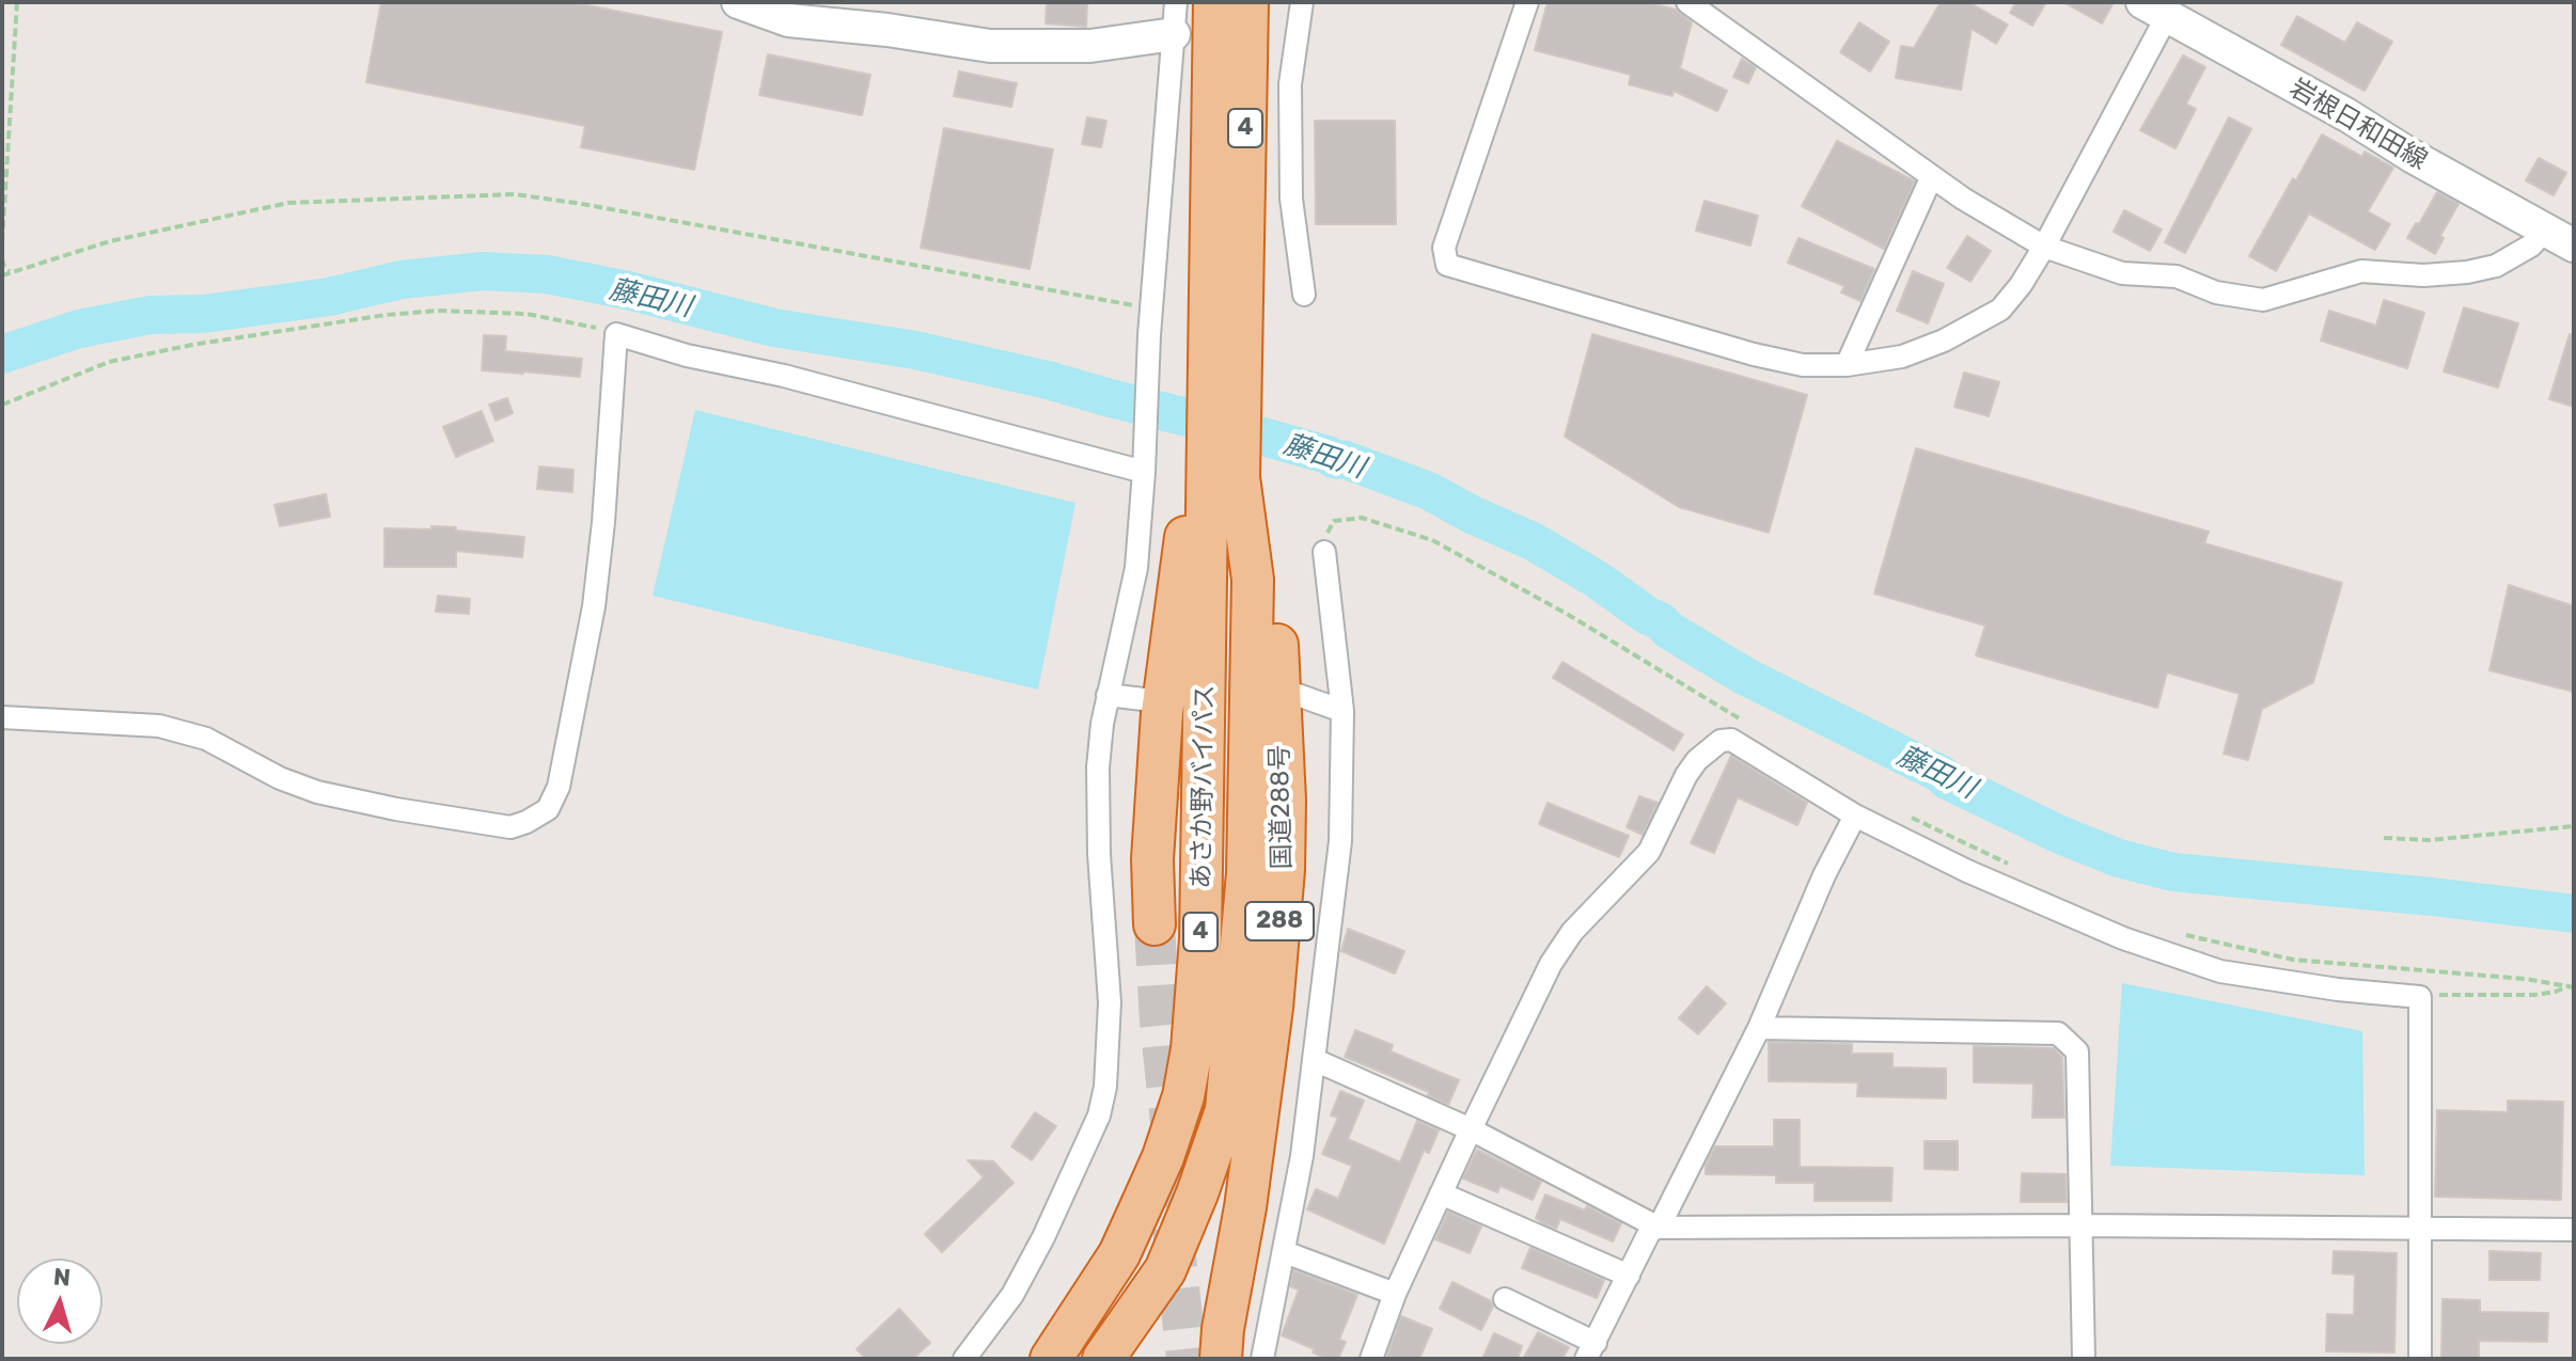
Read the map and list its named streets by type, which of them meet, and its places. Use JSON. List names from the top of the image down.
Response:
{
  "streets": {
    "highway": [
      "4",
      "あさか野バイパス",
      "国道288号",
      "288"
    ],
    "street": ["岩根日和田線"]
  },
  "crossings": [
    ["4", "国道288号"],
    ["あさか野バイパス", "国道288号"]
  ],
  "water": ["藤田川"],
  "north": "top"
}
